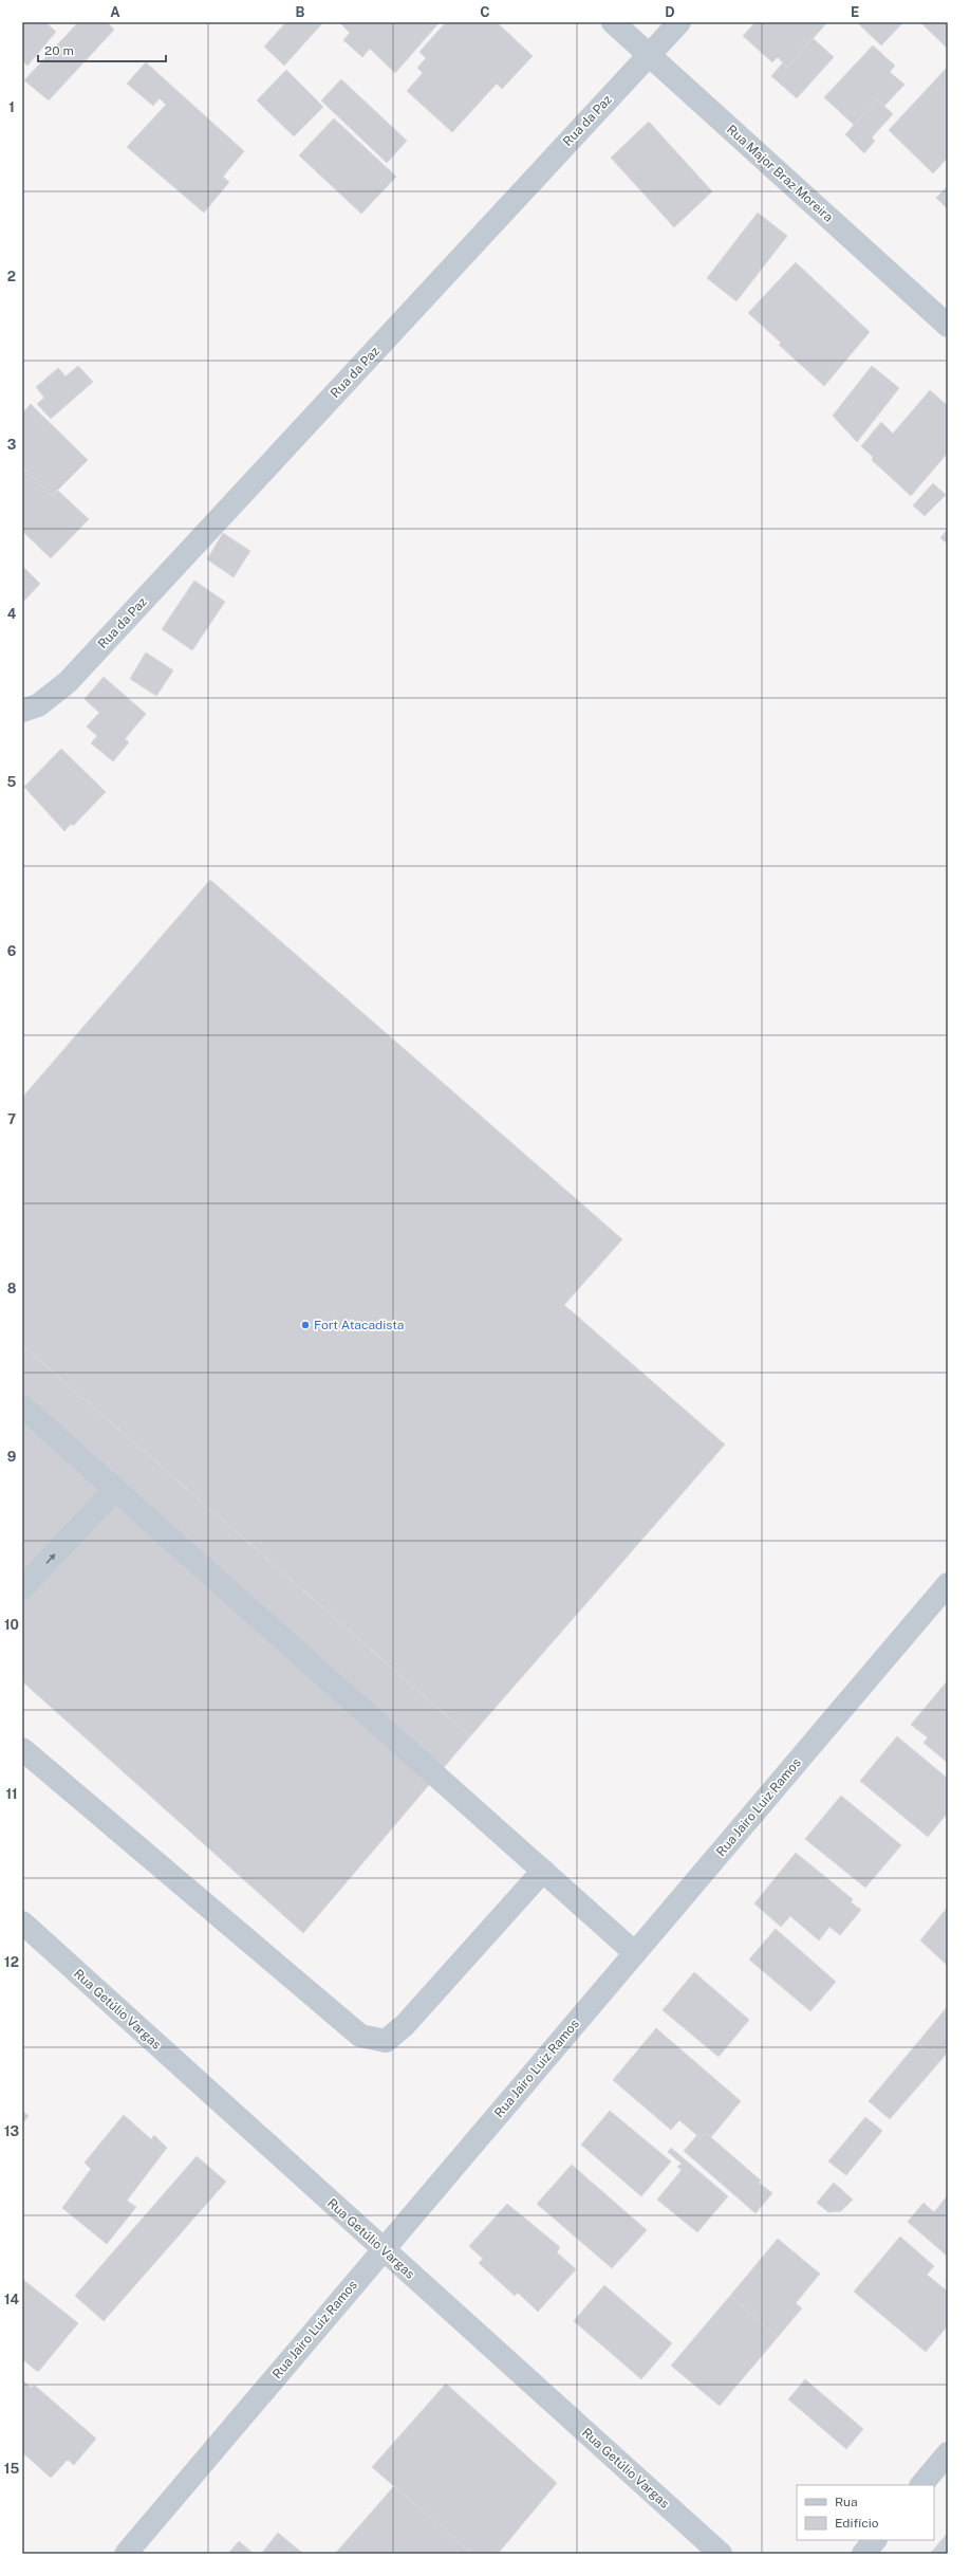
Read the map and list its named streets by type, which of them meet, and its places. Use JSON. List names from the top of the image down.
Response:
{
  "streets": {
    "street": [
      "Rua da Paz",
      "Rua Major Braz Moreira",
      "Rua Jairo Luiz Ramos",
      "Rua Getúlio Vargas"
    ]
  },
  "crossings": [
    ["Rua da Paz", "Rua Major Braz Moreira"],
    ["Rua Jairo Luiz Ramos", "Rua Getúlio Vargas"]
  ],
  "places": ["Fort Atacadista"],
  "legend": ["Rua", "Edifício"],
  "scale_bar": "20 m",
  "grid": {
    "columns": [
      "A",
      "B",
      "C",
      "D",
      "E"
    ],
    "rows": [
      "1",
      "2",
      "3",
      "4",
      "5",
      "6",
      "7",
      "8",
      "9",
      "10",
      "11",
      "12",
      "13",
      "14",
      "15"
    ]
  }
}
